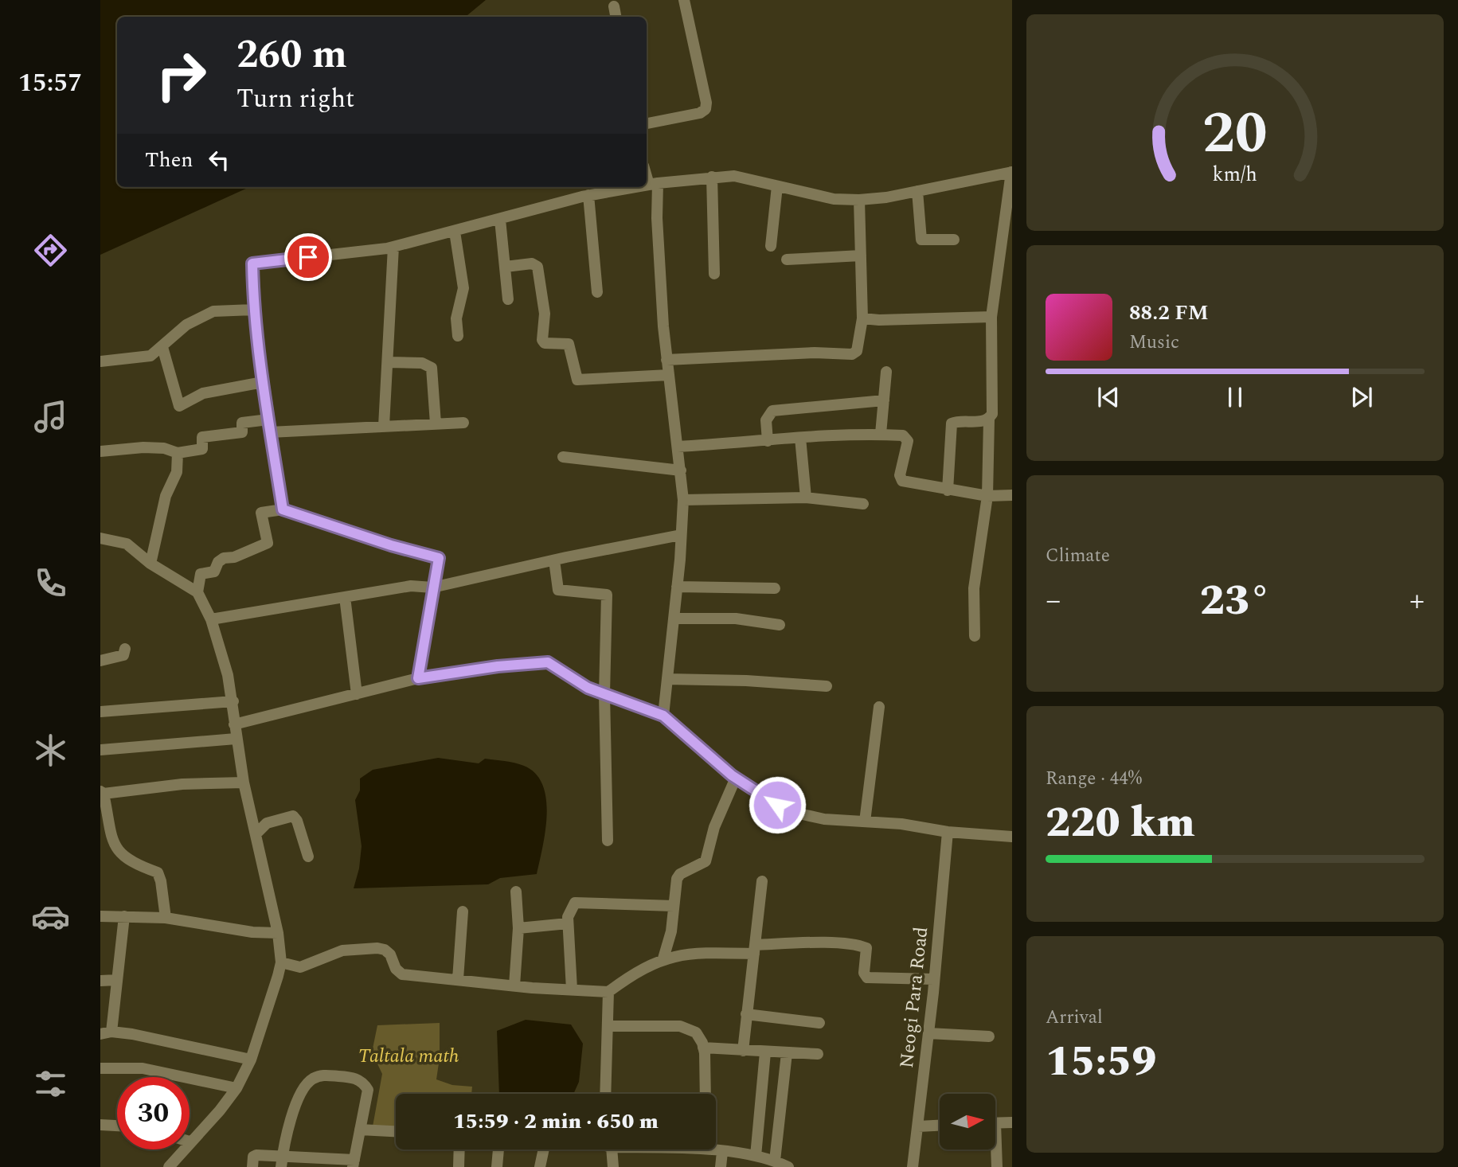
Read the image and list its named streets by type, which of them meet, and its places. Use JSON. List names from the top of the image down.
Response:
{
  "streets": {
    "street": ["Neogi Para Road"]
  },
  "parks": ["Taltala math"],
  "north": "right",
  "page": {
    "tabs": "15:57",
    "turn": ["260 m", "Turn right"],
    "then": "Then",
    "song": ["88.2 FM", "Music"],
    "tile": [
      "Climate",
      ["Range · 44%", "220 km"],
      ["Arrival", "15:59"]
    ],
    "heat": ["−", "23°", "+"],
    "limit": "30",
    "trip": "15:59 · 2 min · 650 m",
    "gauge": ["20", "km/h"]
  }
}
